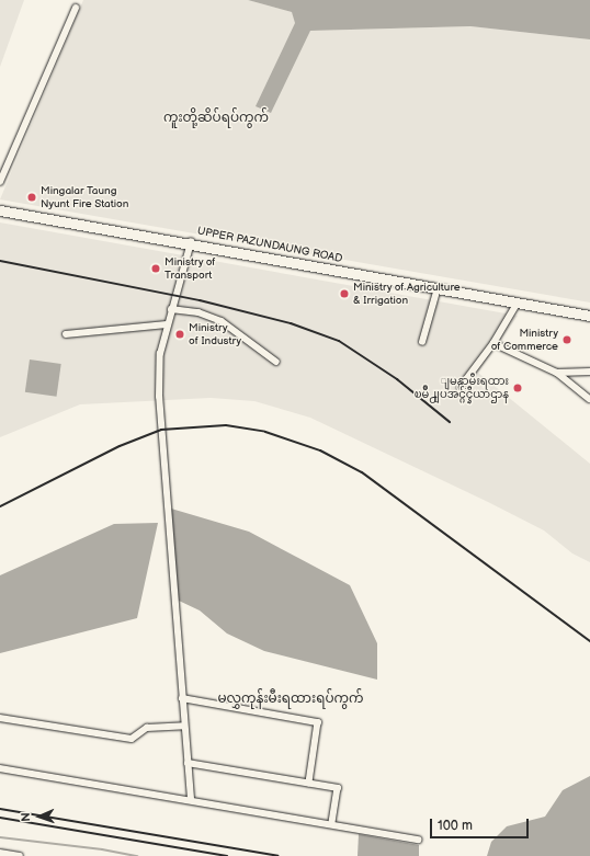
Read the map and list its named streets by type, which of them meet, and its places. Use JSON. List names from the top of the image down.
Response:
{
  "streets": {
    "main road": ["UPPER PAZUNDAUNG ROAD"]
  },
  "districts": ["ကူးတို့ဆိပ်ရပ်ကွက်", "မလွှကုန်းမီးရထားရပ်ကွက်"],
  "places": [
    "Mingalar Taung Nyunt Fire Station",
    "Ministry of Transport",
    "Ministry of Agriculture & Irrigation",
    "Ministry of Industry",
    "Ministry of Commerce",
    "ျမန္မာ့မီးရထား ၿမိဳ႕ျပအင္ဂ်င္နီယာဌာန"
  ],
  "scale_bar": "100 m",
  "north": "left"
}
